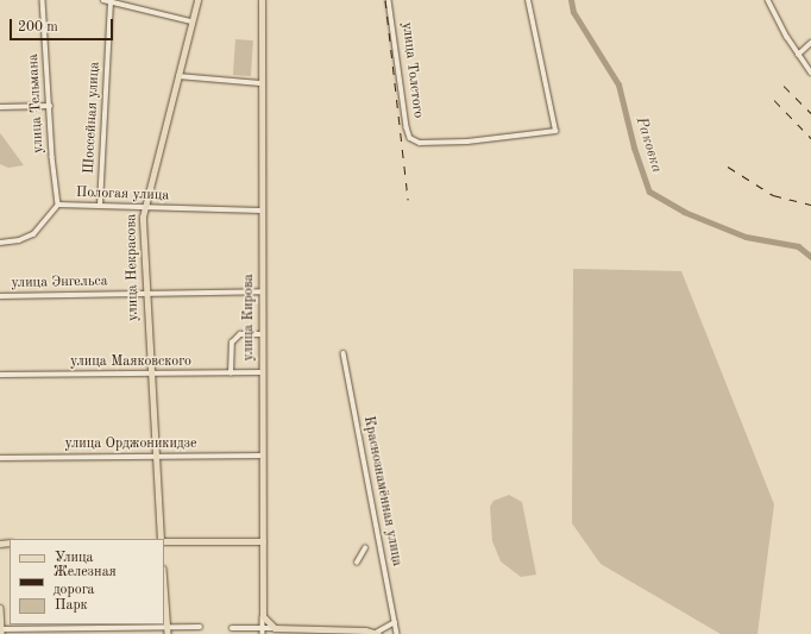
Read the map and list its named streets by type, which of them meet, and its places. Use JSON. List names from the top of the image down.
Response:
{
  "streets": {
    "highway": ["улица Некрасова", "улица Кирова"],
    "street": [
      "улица Толстого",
      "улица Тельмана",
      "Шоссейная улица",
      "Пологая улица",
      "улица Энгельса",
      "улица Маяковского",
      "улица Орджоникидзе",
      "Краснознамённая улица"
    ]
  },
  "crossings": [
    ["улица Тельмана", "Пологая улица"],
    ["Шоссейная улица", "Пологая улица"],
    ["Пологая улица", "улица Некрасова"],
    ["Пологая улица", "улица Кирова"],
    ["улица Некрасова", "улица Энгельса"],
    ["улица Некрасова", "улица Маяковского"],
    ["улица Некрасова", "улица Орджоникидзе"],
    ["улица Энгельса", "улица Кирова"],
    ["улица Кирова", "улица Маяковского"],
    ["улица Кирова", "улица Орджоникидзе"]
  ],
  "water": ["Раковка"],
  "legend": ["Улица", "Железная дорога", "Парк"],
  "scale_bar": "200 m"
}
